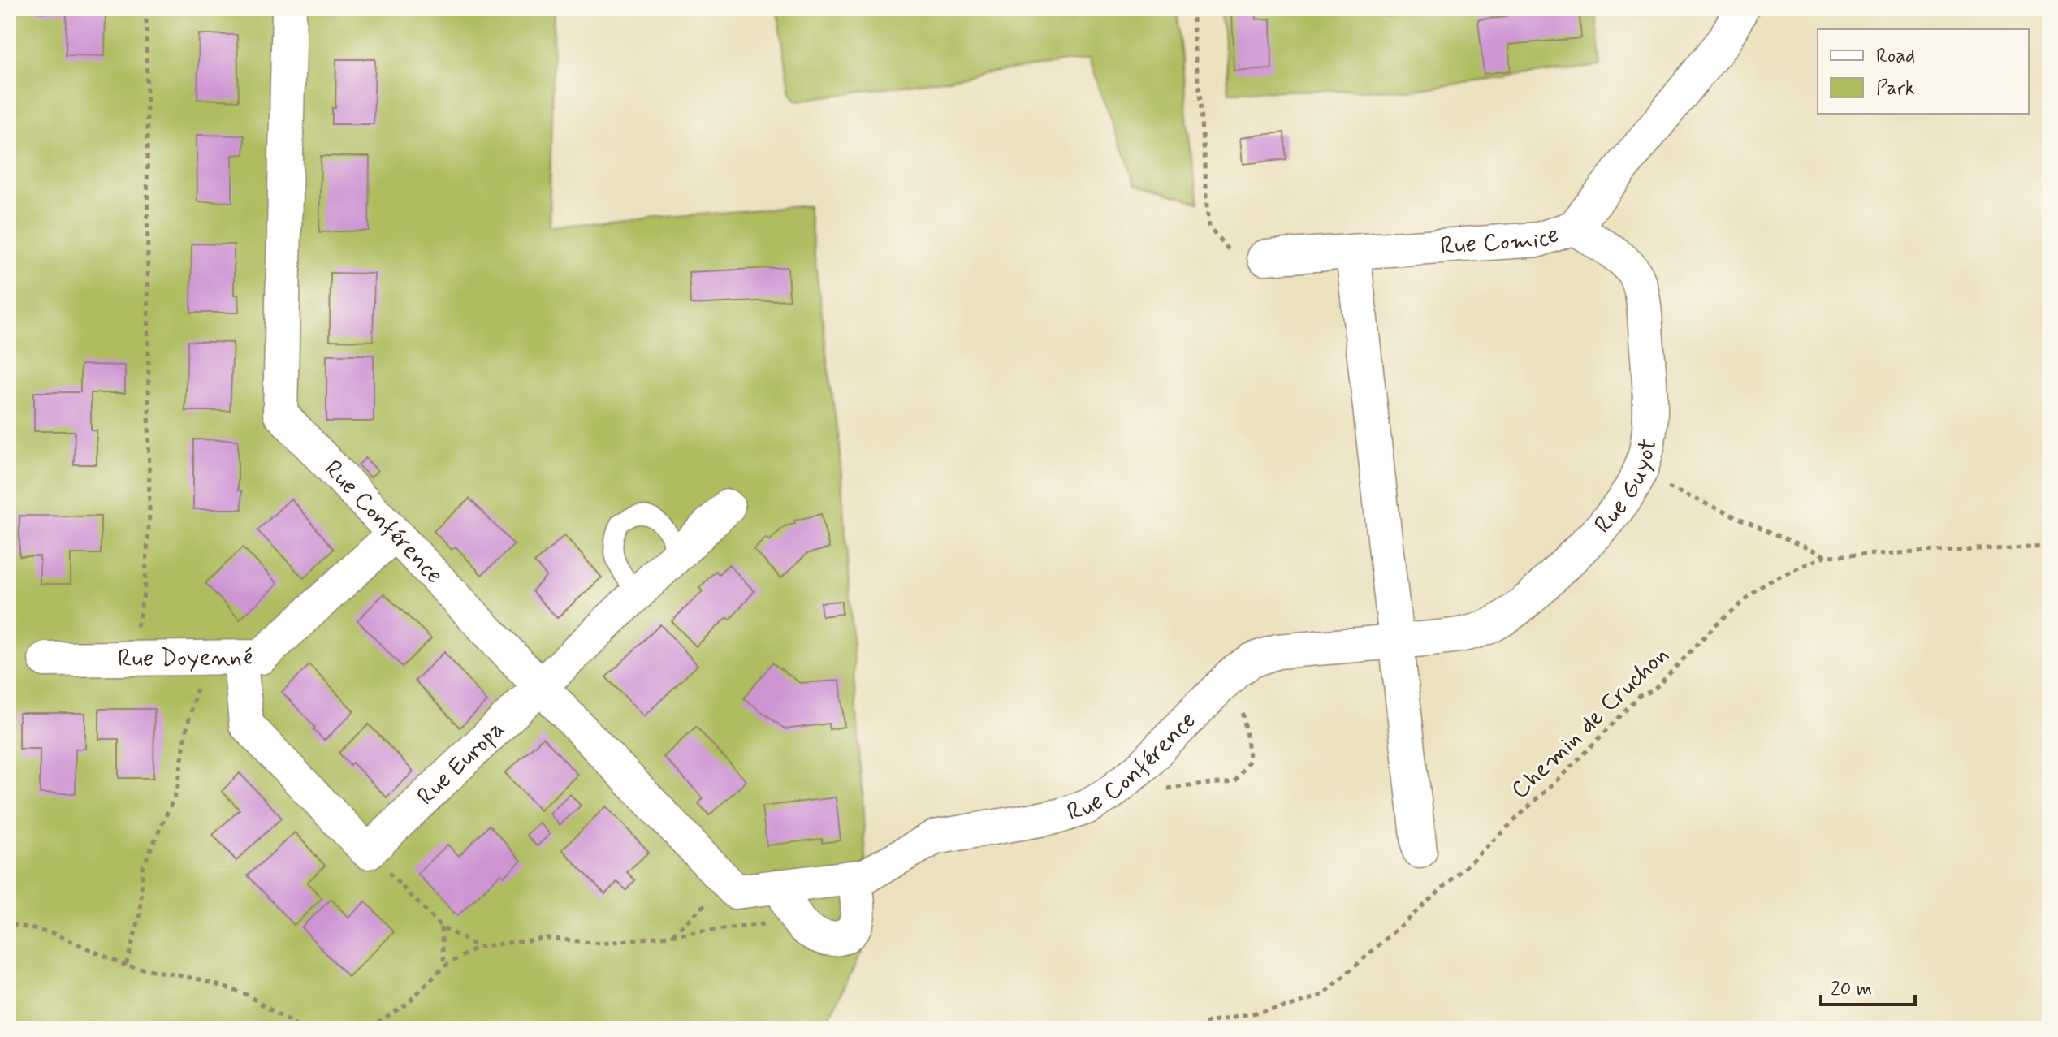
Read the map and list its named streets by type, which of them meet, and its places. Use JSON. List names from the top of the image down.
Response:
{
  "streets": {
    "street": [
      "Rue Comice",
      "Rue Guyot",
      "Rue Conférence",
      "Rue Doyenné",
      "Rue Europa"
    ],
    "path": ["Chemin de Cruchon"]
  },
  "crossings": [
    ["Rue Comice", "Rue Guyot"],
    ["Rue Guyot", "Rue Conférence"],
    ["Rue Conférence", "Rue Doyenné"],
    ["Rue Conférence", "Rue Europa"]
  ],
  "legend": ["Road", "Park"],
  "scale_bar": "20 m"
}
